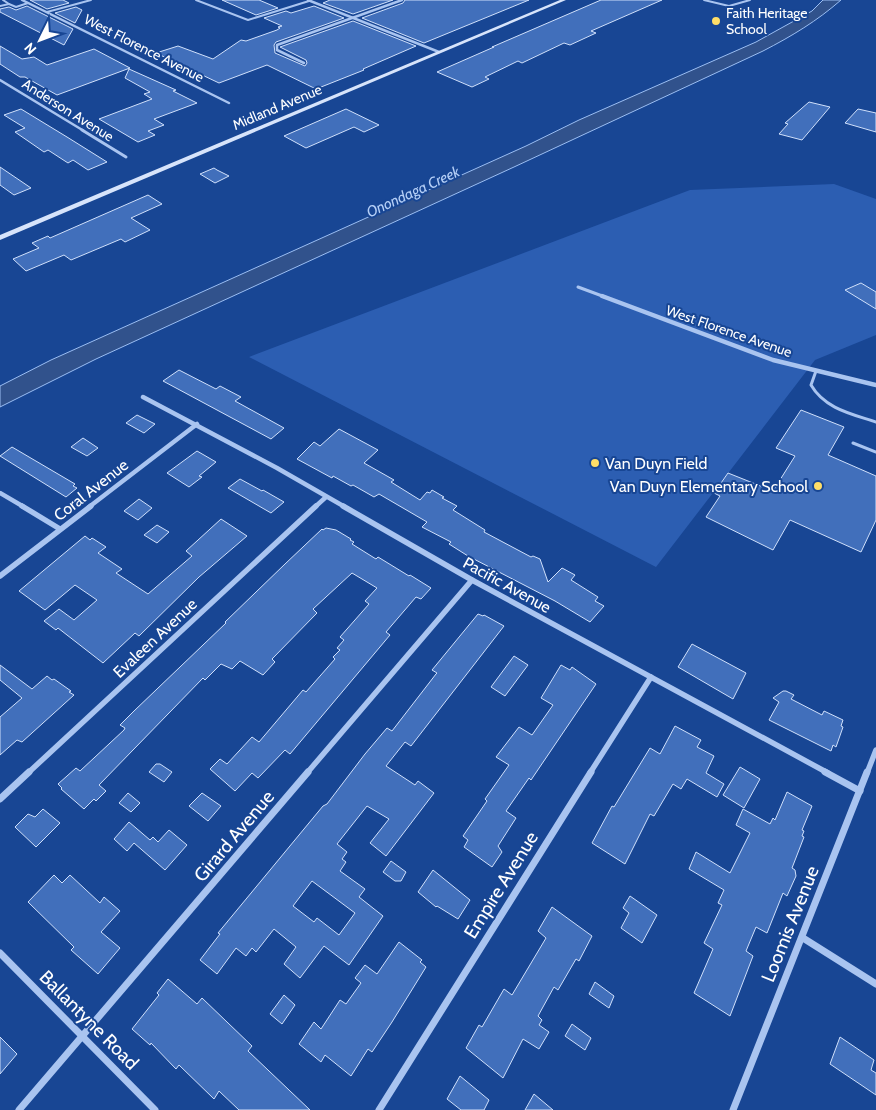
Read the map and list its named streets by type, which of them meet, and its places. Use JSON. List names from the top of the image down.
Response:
{
  "streets": {
    "street": [
      "West Florence Avenue",
      "Midland Avenue",
      "Anderson Avenue",
      "Coral Avenue",
      "Pacific Avenue",
      "Evaleen Avenue",
      "Girard Avenue",
      "Empire Avenue",
      "Loomis Avenue",
      "Ballantyne Road"
    ]
  },
  "crossings": [
    ["Coral Avenue", "Pacific Avenue"],
    ["Pacific Avenue", "Evaleen Avenue"],
    ["Pacific Avenue", "Girard Avenue"],
    ["Pacific Avenue", "Empire Avenue"],
    ["Pacific Avenue", "Loomis Avenue"],
    ["Girard Avenue", "Ballantyne Road"]
  ],
  "water": ["Onondaga Creek"],
  "places": ["Faith Heritage School", "Van Duyn Field", "Van Duyn Elementary School"],
  "north": "bottom left"
}
